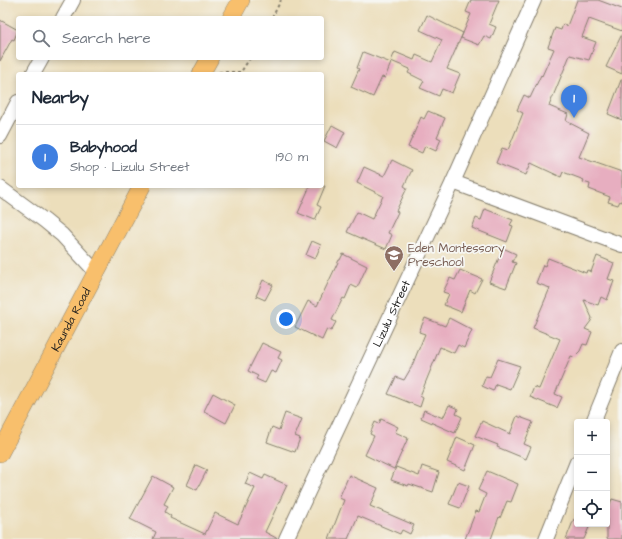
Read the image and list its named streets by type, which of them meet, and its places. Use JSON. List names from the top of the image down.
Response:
{
  "streets": {
    "main road": ["Kaunda Road"],
    "street": ["Lizulu Street"]
  },
  "places": {
    "school or university": ["Eden Montessory Preschool"]
  },
  "page": {
    "search": "Search here",
    "heading": "Nearby",
    "pins": "1",
    "list": [
      {
        "mark": "1",
        "name": "Babyhood",
        "note": "Shop · Lizulu Street",
        "value": "190 m"
      }
    ],
    "map_buttons": ["+", "−"]
  }
}
